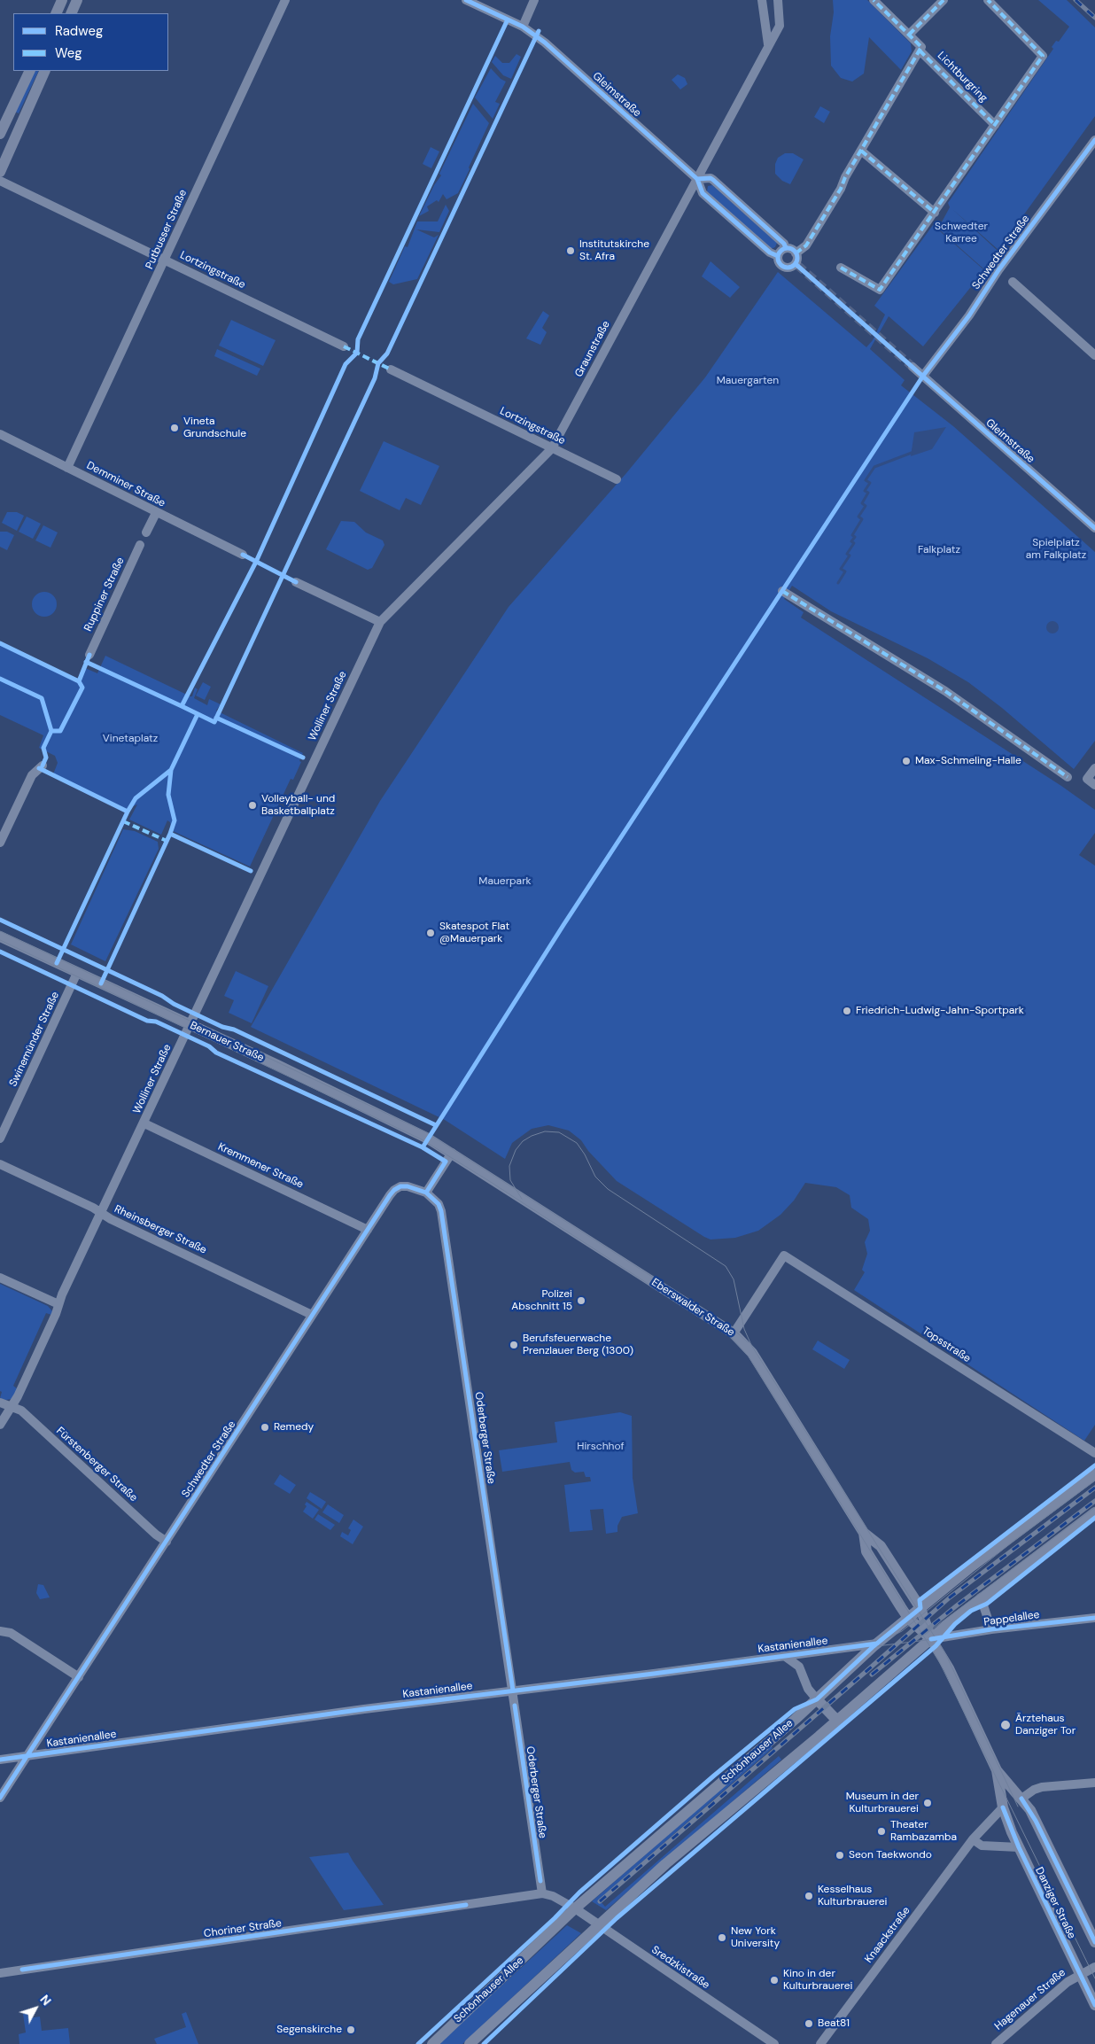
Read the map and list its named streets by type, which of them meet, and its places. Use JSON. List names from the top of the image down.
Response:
{
  "streets": {
    "main road": [
      "Bernauer Straße",
      "Eberswalder Straße",
      "Schönhauser Allee",
      "Danziger Straße"
    ],
    "street": [
      "Lichtburgring",
      "Gleimstraße",
      "Putbusser Straße",
      "Schwedter Straße",
      "Lortzingstraße",
      "Graunstraße",
      "Demminer Straße",
      "Ruppiner Straße",
      "Wolliner Straße",
      "Swinemünder Straße",
      "Kremmener Straße",
      "Rheinsberger Straße",
      "Topsstraße",
      "Oderberger Straße",
      "Fürstenberger Straße",
      "Pappelallee",
      "Kastanienallee",
      "Choriner Straße",
      "Knaackstraße",
      "Sredzkistraße",
      "Hagenauer Straße"
    ]
  },
  "crossings": [
    ["Gleimstraße", "Schwedter Straße"],
    ["Gleimstraße", "Graunstraße"],
    ["Putbusser Straße", "Lortzingstraße"],
    ["Putbusser Straße", "Demminer Straße"],
    ["Schwedter Straße", "Kremmener Straße"],
    ["Schwedter Straße", "Rheinsberger Straße"],
    ["Schwedter Straße", "Oderberger Straße"],
    ["Schwedter Straße", "Fürstenberger Straße"],
    ["Schwedter Straße", "Kastanienallee"],
    ["Lortzingstraße", "Graunstraße"],
    ["Graunstraße", "Wolliner Straße"],
    ["Wolliner Straße", "Bernauer Straße"],
    ["Wolliner Straße", "Kremmener Straße"],
    ["Wolliner Straße", "Rheinsberger Straße"],
    ["Wolliner Straße", "Fürstenberger Straße"],
    ["Swinemünder Straße", "Bernauer Straße"],
    ["Bernauer Straße", "Eberswalder Straße"],
    ["Eberswalder Straße", "Topsstraße"],
    ["Eberswalder Straße", "Pappelallee"],
    ["Eberswalder Straße", "Schönhauser Allee"],
    ["Eberswalder Straße", "Danziger Straße"],
    ["Oderberger Straße", "Kastanienallee"],
    ["Oderberger Straße", "Choriner Straße"],
    ["Pappelallee", "Danziger Straße"],
    ["Kastanienallee", "Schönhauser Allee"],
    ["Schönhauser Allee", "Danziger Straße"],
    ["Schönhauser Allee", "Sredzkistraße"],
    ["Danziger Straße", "Knaackstraße"],
    ["Danziger Straße", "Hagenauer Straße"]
  ],
  "parks": [
    "Schwedter Karree",
    "Mauergarten",
    "Spielplatz am Falkplatz",
    "Falkplatz",
    "Vinetaplatz",
    "Mauerpark",
    "Hirschhof"
  ],
  "places": [
    "Institutskirche St. Afra",
    "Vineta Grundschule",
    "Max-Schmeling-Halle",
    "Volleyball- und Basketballplatz",
    "Skatespot Flat @Mauerpark",
    "Friedrich-Ludwig-Jahn-Sportpark",
    "Polizei Abschnitt 15",
    "Berufsfeuerwache Prenzlauer Berg (1300)",
    "Remedy",
    "Ärztehaus Danziger Tor",
    "Museum in der Kulturbrauerei",
    "Theater Rambazamba",
    "Seon Taekwondo",
    "Kesselhaus Kulturbrauerei",
    "New York University",
    "Kino in der Kulturbrauerei",
    "Beat81",
    "Segenskirche"
  ],
  "legend": ["Radweg", "Weg"],
  "north": "top right"
}
